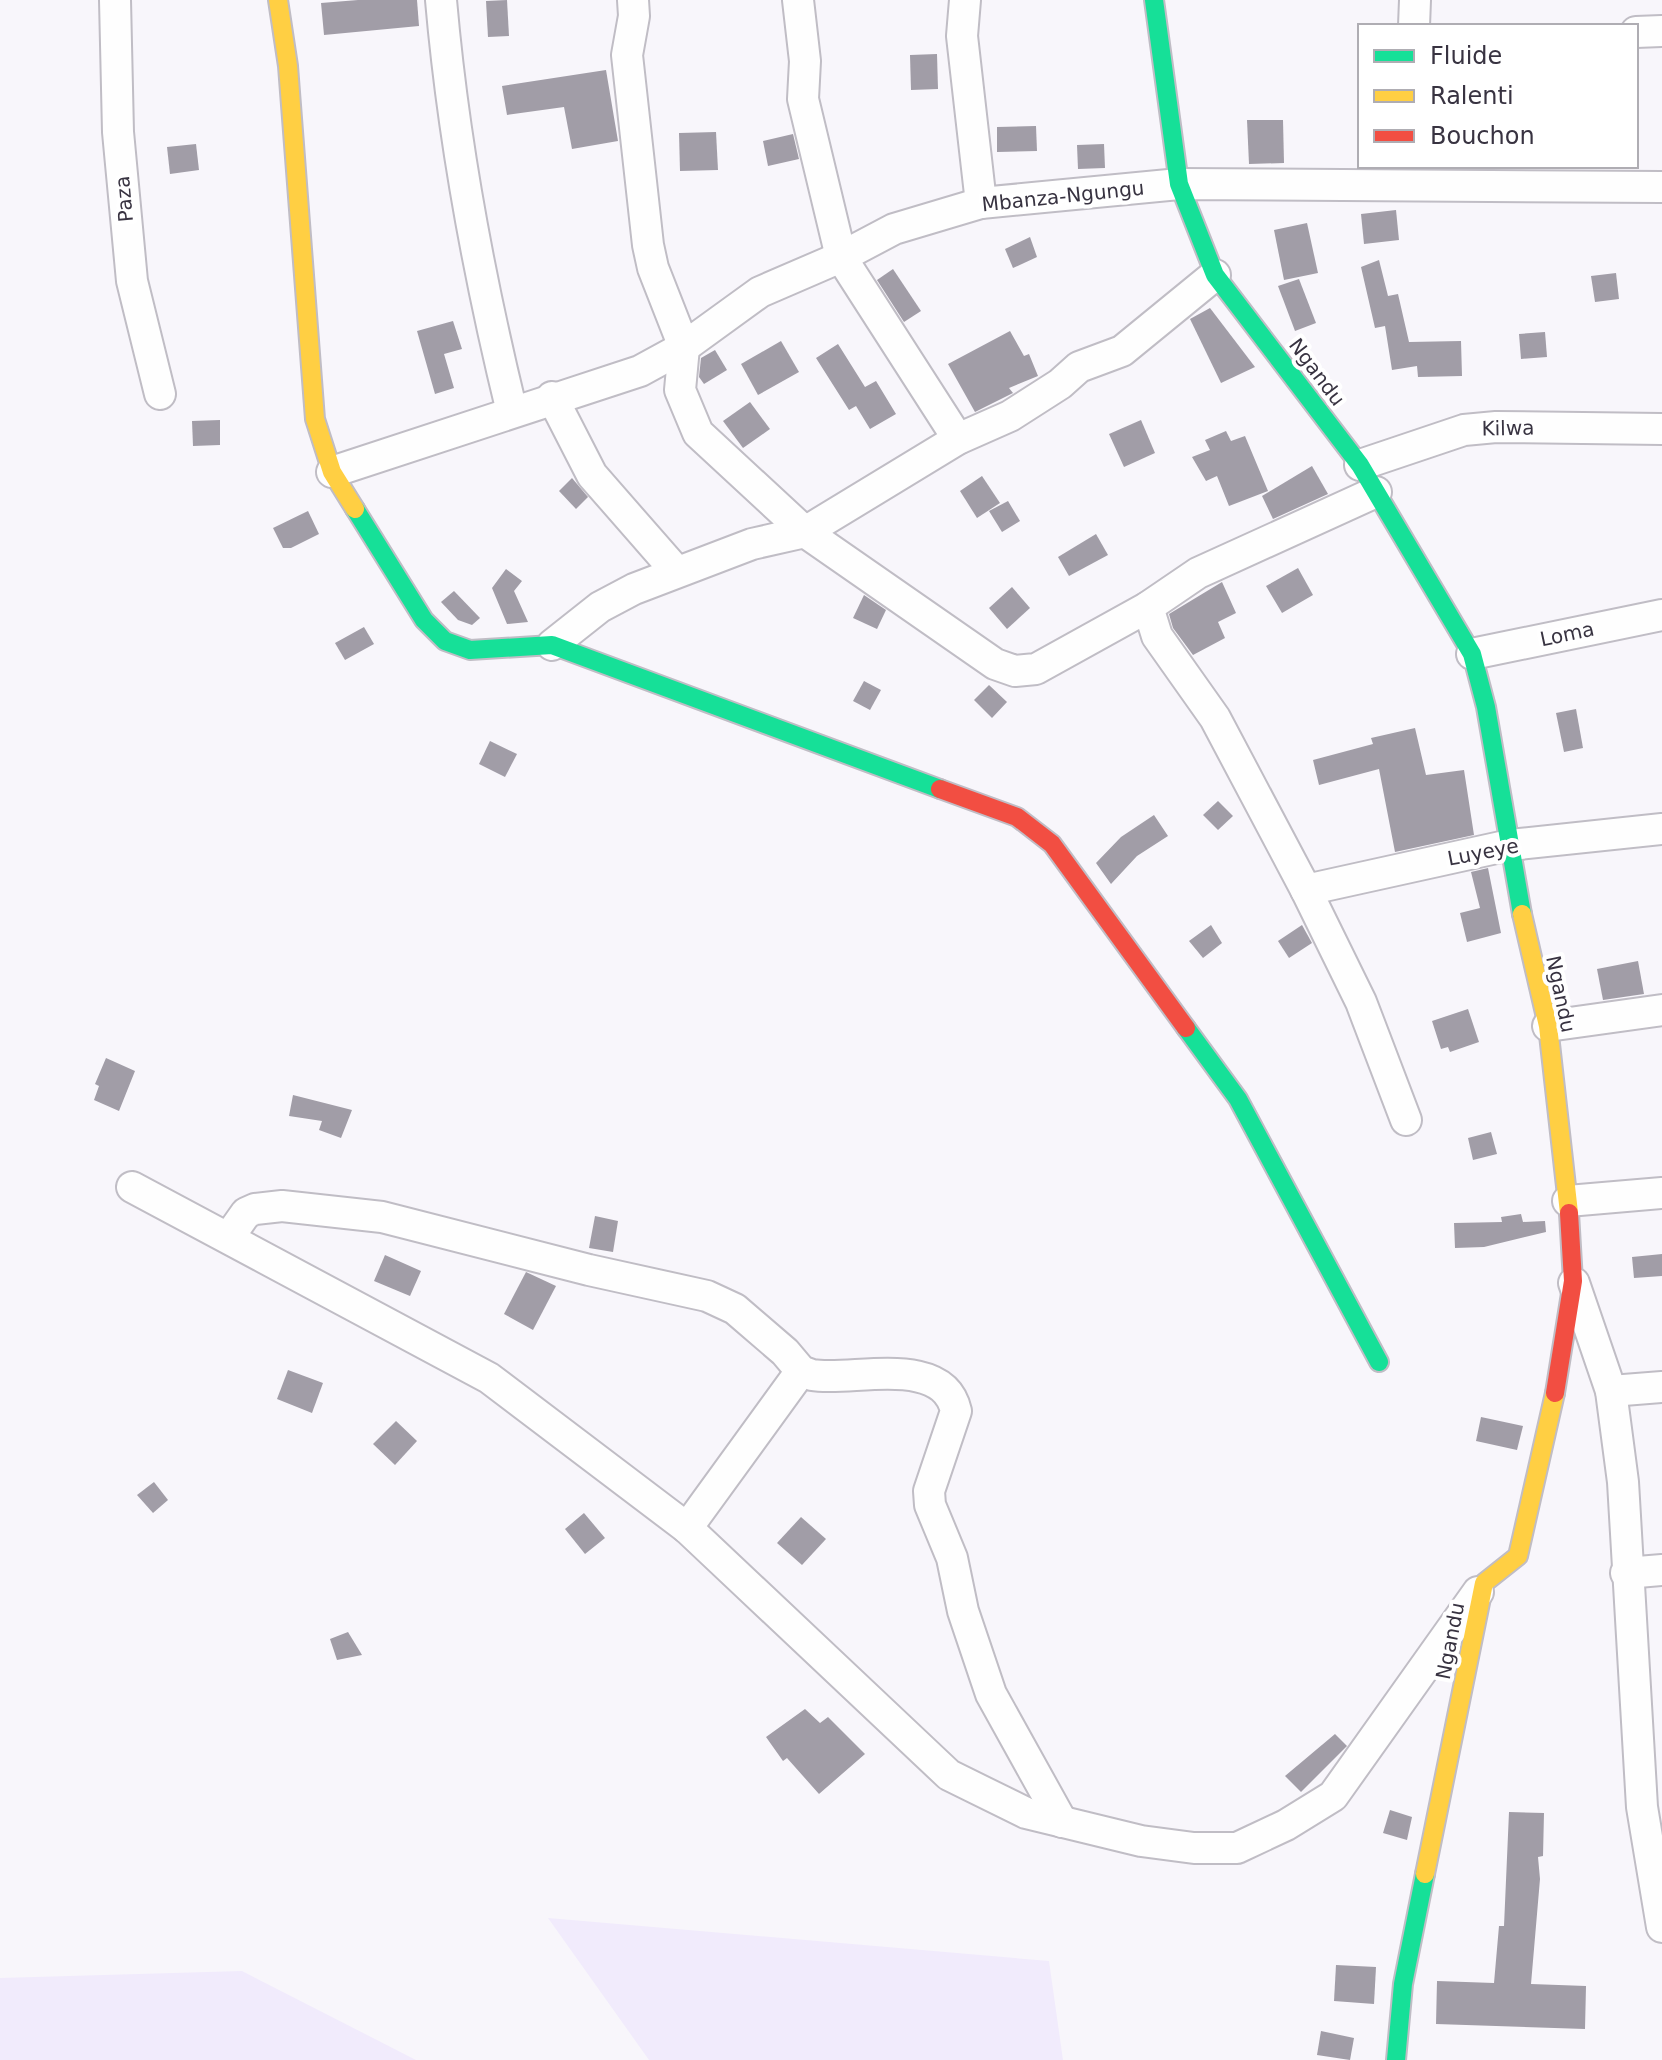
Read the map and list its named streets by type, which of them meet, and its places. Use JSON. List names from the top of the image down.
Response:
{
  "streets": {
    "street": [
      "Mbanza-Ngungu",
      "Paza",
      "Ngandu",
      "Kilwa",
      "Loma",
      "Luyeye"
    ]
  },
  "crossings": [
    ["Mbanza-Ngungu", "Ngandu"],
    ["Ngandu", "Kilwa"],
    ["Ngandu", "Loma"],
    ["Ngandu", "Luyeye"]
  ],
  "legend": ["Fluide", "Ralenti", "Bouchon"]
}
